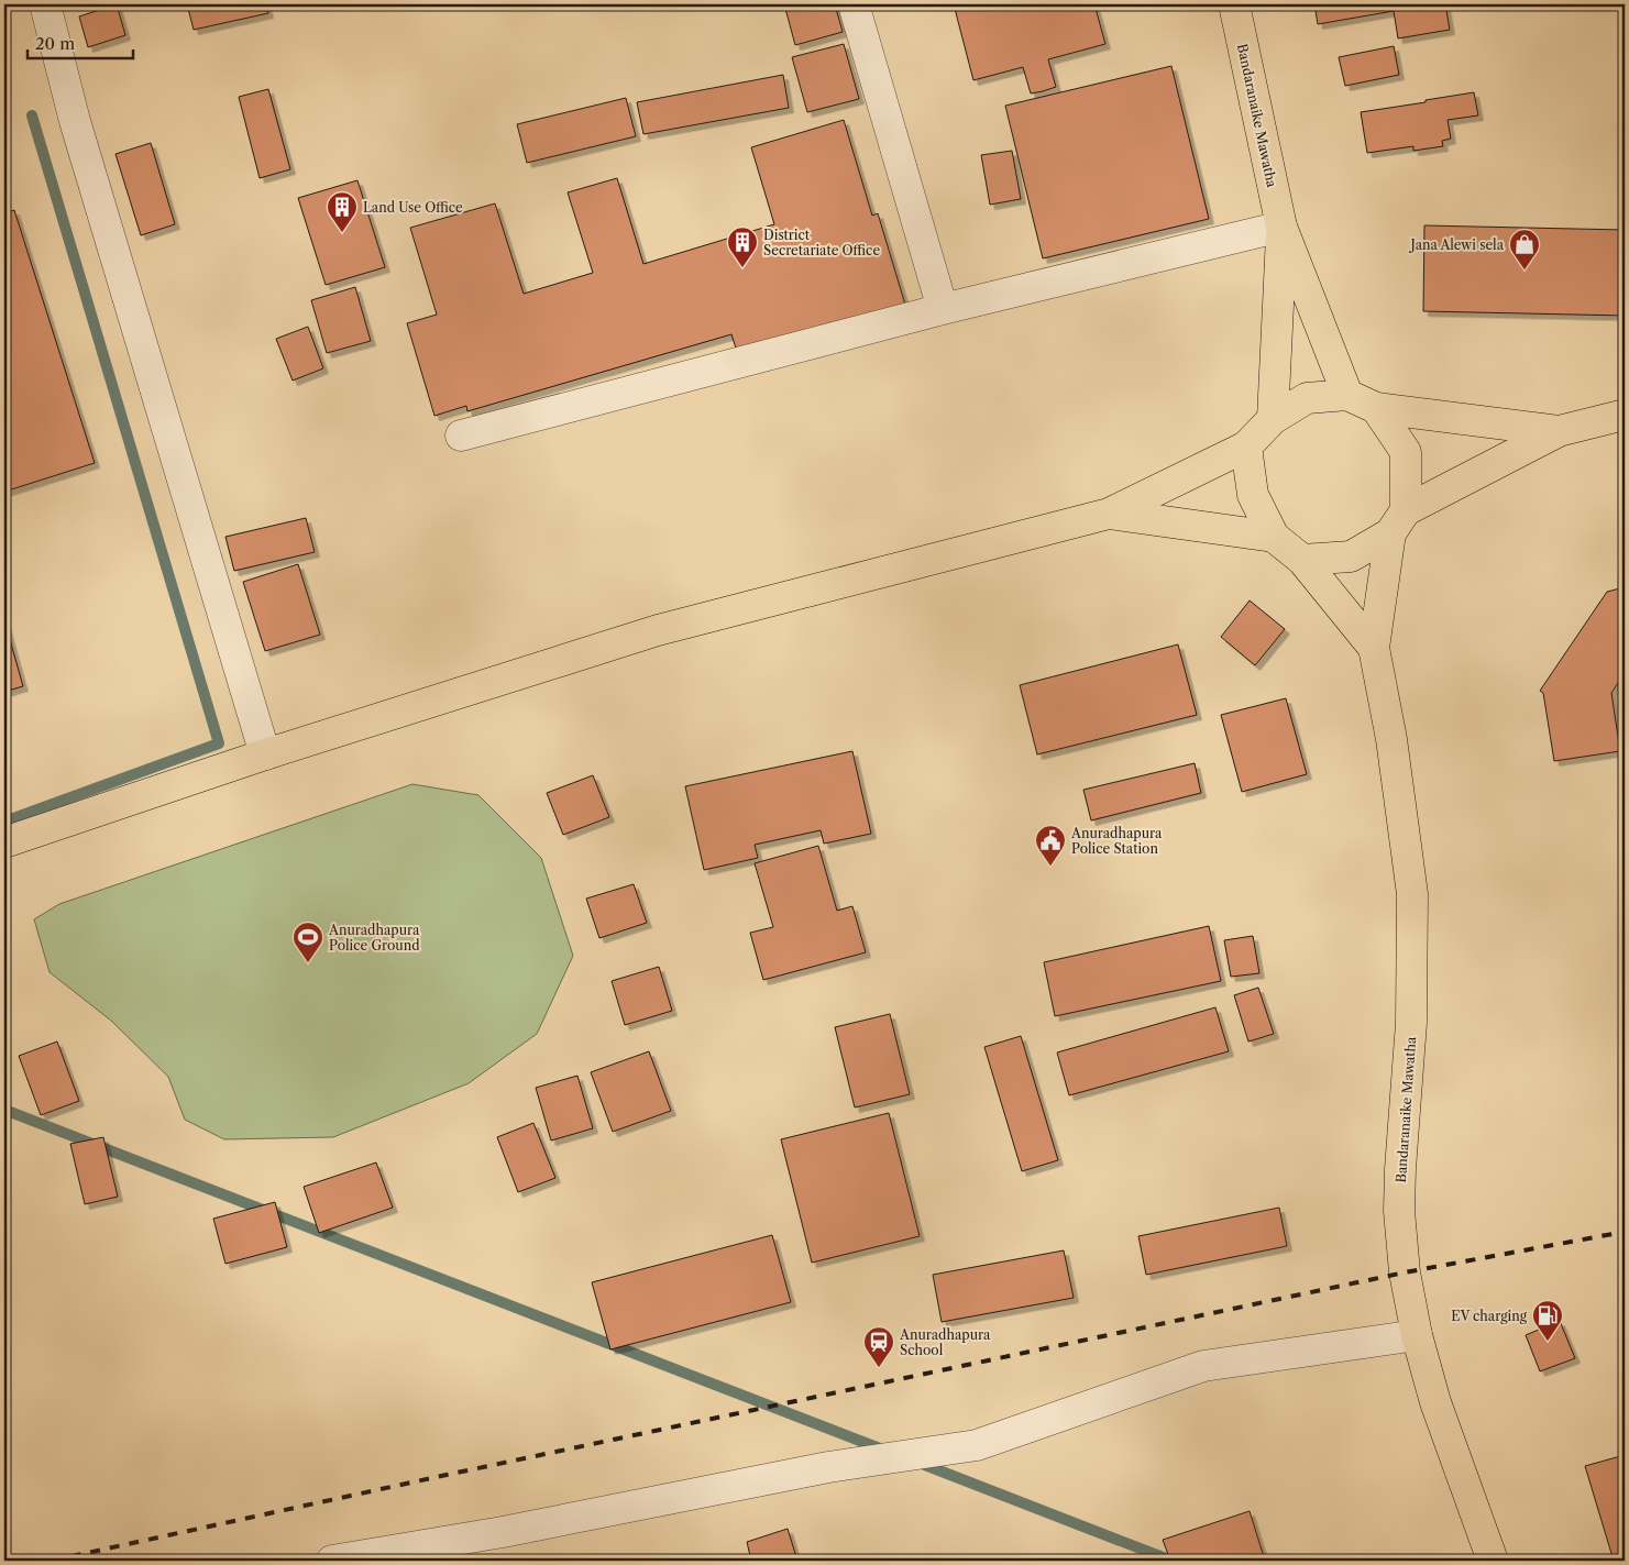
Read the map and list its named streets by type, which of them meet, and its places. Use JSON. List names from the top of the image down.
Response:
{
  "streets": {
    "main road": ["Bandaranaike Mawatha"]
  },
  "places": {
    "building": ["Land Use Office", "District Secretariate Office"],
    "shop": ["Jana Alewi sela"],
    "public building": ["Anuradhapura Police Station"],
    "sports": ["Anuradhapura Police Ground"],
    "fuel station": ["EV charging"],
    "station": ["Anuradhapura School"]
  },
  "scale_bar": "20 m"
}
